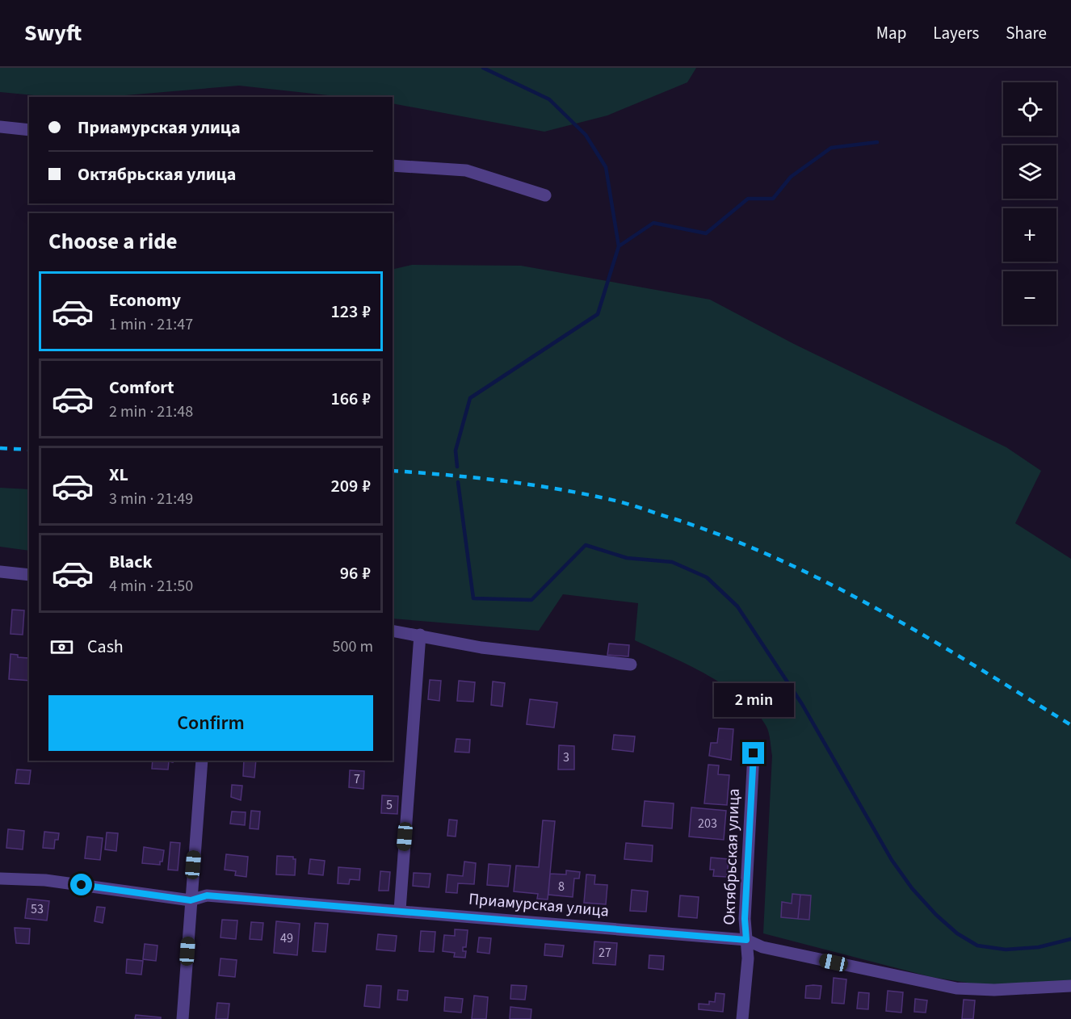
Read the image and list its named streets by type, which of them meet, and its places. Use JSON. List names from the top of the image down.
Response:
{
  "streets": {
    "street": ["Октябрьская улица", "Приамурская улица"]
  },
  "crossings": [
    ["Октябрьская улица", "Приамурская улица"]
  ],
  "house_numbers": [
    "3",
    "7",
    "5",
    "203",
    "8",
    "53",
    "49",
    "27"
  ],
  "page": {
    "header": "Swyft",
    "nav": ["Map", "Layers", "Share"],
    "map_buttons": ["+", "−"],
    "banner": ["Приамурская улица", "Октябрьская улица"],
    "heading": "Choose a ride",
    "list": [
      {
        "name": "Economy",
        "note": "1 min · 21:47",
        "value": "123 ₽"
      },
      {
        "name": "Comfort",
        "note": "2 min · 21:48",
        "value": "166 ₽"
      },
      {
        "name": "XL",
        "note": "3 min · 21:49",
        "value": "209 ₽"
      },
      {
        "name": "Black",
        "note": "4 min · 21:50",
        "value": "96 ₽"
      }
    ],
    "pay": ["Cash", "500 m"],
    "bubble": "2 min",
    "buttons": "Confirm"
  }
}
